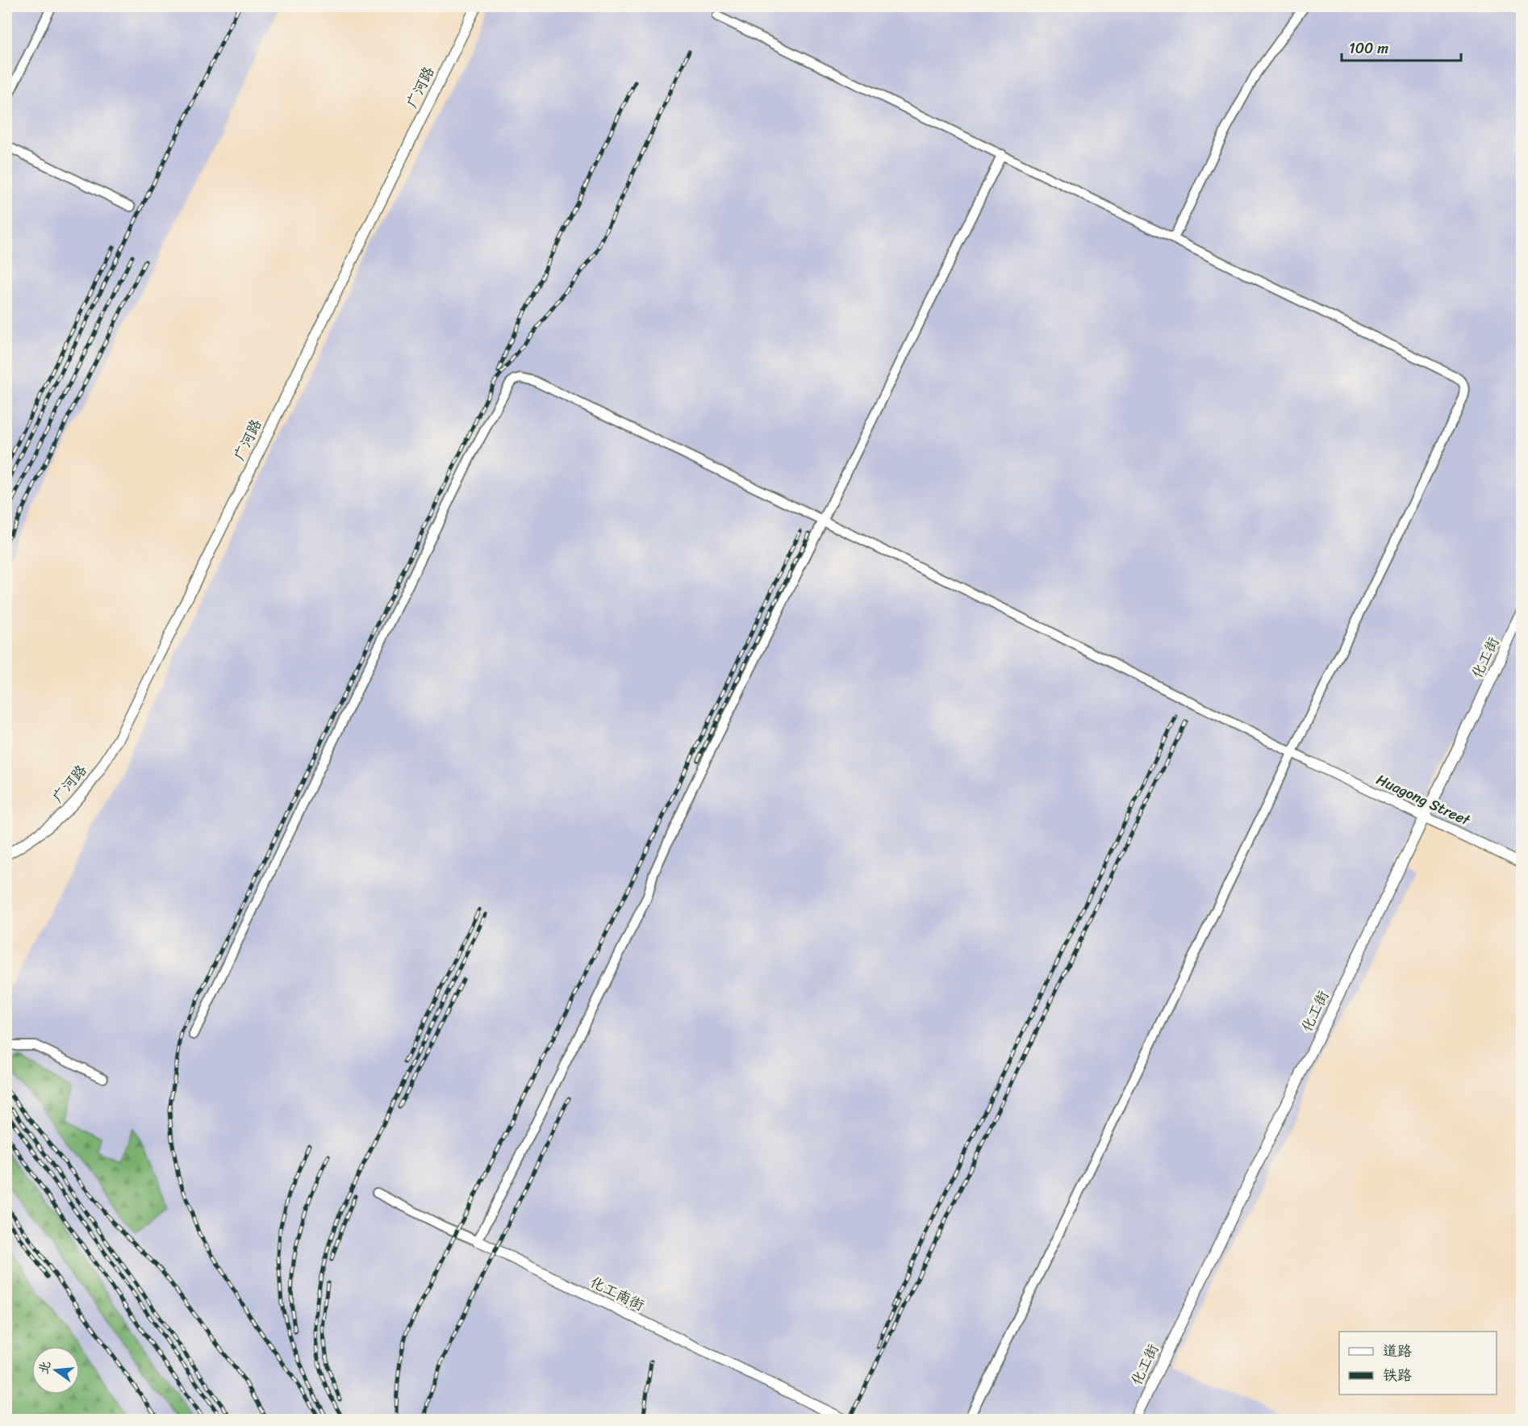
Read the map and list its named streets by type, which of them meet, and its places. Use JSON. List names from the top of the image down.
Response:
{
  "streets": {
    "street": [
      "广河路",
      "化工街",
      "Huagong Street",
      "化工南街"
    ]
  },
  "crossings": [
    ["化工街", "Huagong Street"]
  ],
  "legend": ["道路", "铁路"],
  "scale_bar": "100 m",
  "north": "left"
}
